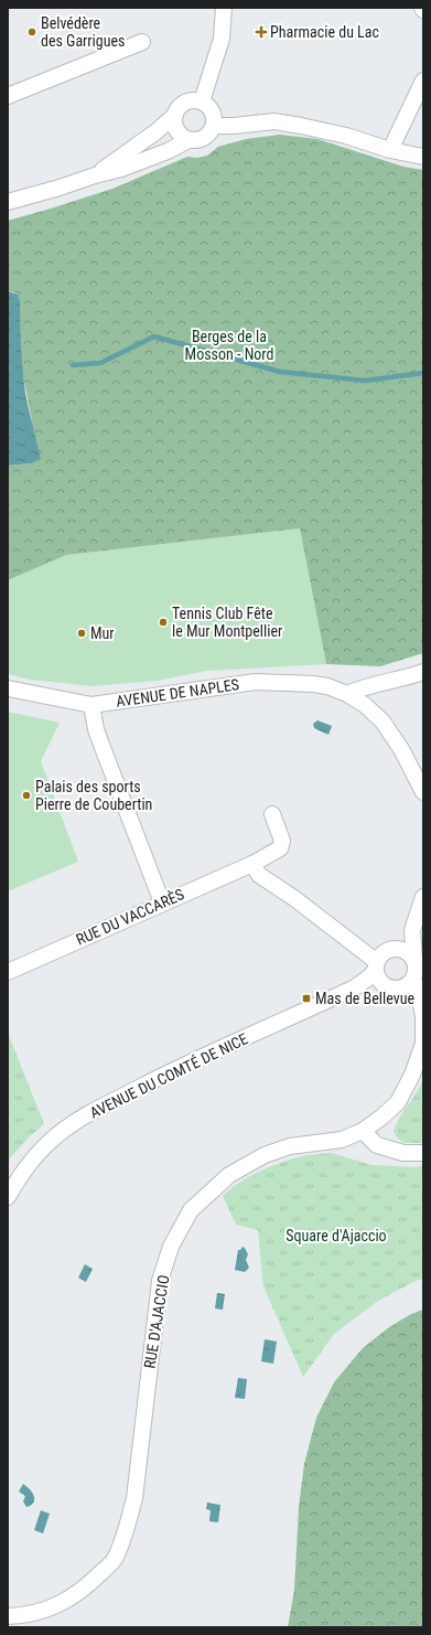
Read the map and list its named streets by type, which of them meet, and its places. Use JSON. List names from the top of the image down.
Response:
{
  "streets": {
    "street": [
      "AVENUE DE NAPLES",
      "RUE DU VACCARÈS",
      "AVENUE DU COMTÉ DE NICE",
      "RUE D'AJACCIO"
    ]
  },
  "crossings": [
    ["AVENUE DU COMTÉ DE NICE", "RUE D'AJACCIO"]
  ],
  "parks": ["Berges de la Mosson - Nord", "Square d'Ajaccio"],
  "places": {
    "other": [
      "Belvédère des Garrigues",
      "Tennis Club Fête le Mur Montpellier",
      "Mur",
      "Palais des sports Pierre de Coubertin"
    ],
    "health": ["Pharmacie du Lac"],
    "transit": ["Mas de Bellevue"]
  }
}
